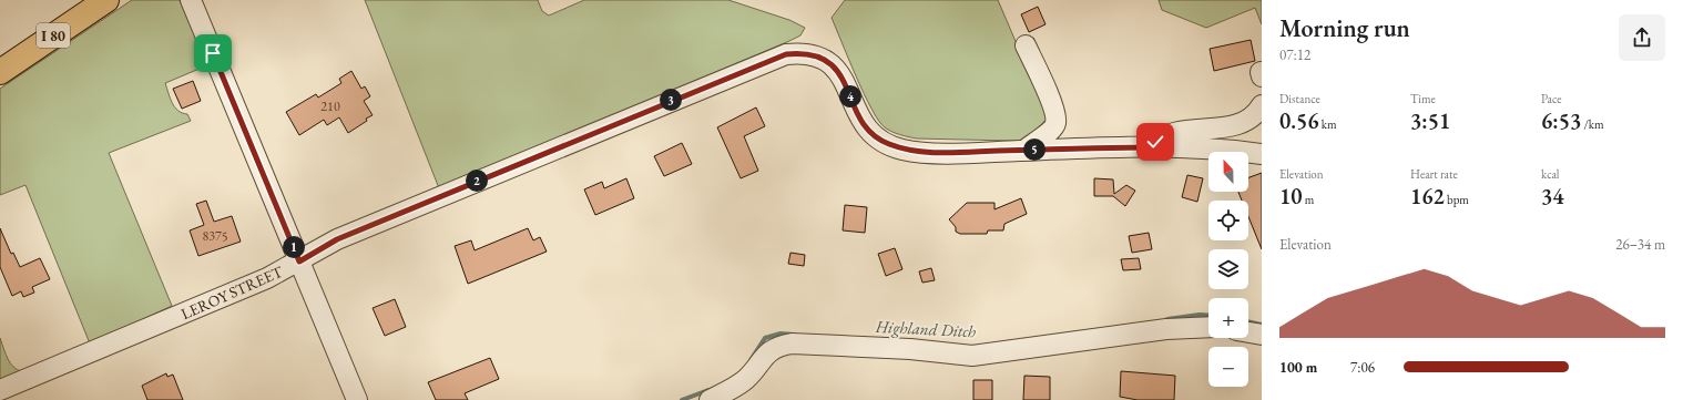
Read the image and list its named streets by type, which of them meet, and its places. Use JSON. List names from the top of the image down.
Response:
{
  "streets": {
    "highway": ["I 80"],
    "street": ["LEROY STREET"]
  },
  "water": ["Highland Ditch"],
  "house_numbers": ["210", "8375"],
  "north": "top",
  "page": {
    "heading": ["Morning run", "07:12"],
    "stats": [
      ["Distance", "0.56 km"],
      ["Time", "3:51"],
      ["Pace", "6:53 /km"],
      ["Elevation", "10 m"],
      ["Heart rate", "162 bpm"],
      ["kcal", "34"]
    ],
    "pins": [
      "4",
      "3",
      "5",
      "2",
      "1"
    ],
    "map_buttons": ["+", "−"],
    "chart": ["Elevation", "26–34 m"],
    "list": [
      {
        "name": "100 m",
        "note": "7:06"
      }
    ]
  }
}
